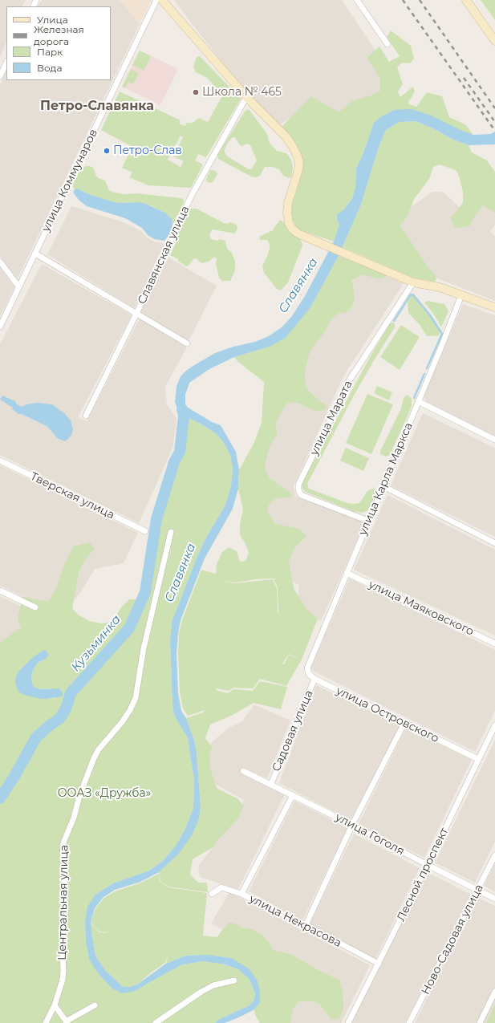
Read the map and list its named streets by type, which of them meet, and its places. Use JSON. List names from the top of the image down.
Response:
{
  "streets": {
    "street": [
      "улица Коммунаров",
      "Славянская улица",
      "улица Марата",
      "улица Карла Маркса",
      "Тверская улица",
      "улица Маяковского",
      "улица Островского",
      "Садовая улица",
      "улица Гоголя",
      "Лесной проспект",
      "Центральная улица",
      "улица Некрасова",
      "Ново-Садовая улица"
    ]
  },
  "crossings": [
    ["улица Марата", "улица Карла Маркса"],
    ["улица Карла Маркса", "улица Маяковского"],
    ["улица Карла Маркса", "улица Островского"],
    ["улица Карла Маркса", "Садовая улица"],
    ["улица Островского", "Садовая улица"],
    ["улица Островского", "Лесной проспект"],
    ["Садовая улица", "улица Гоголя"],
    ["улица Гоголя", "Лесной проспект"],
    ["улица Гоголя", "Ново-Садовая улица"],
    ["Лесной проспект", "улица Некрасова"]
  ],
  "districts": ["Петро-Славянка"],
  "water": ["Славянка", "Кузьминка"],
  "parks": ["ООАЗ «Дружба»"],
  "places": ["Школа № 465", "Петро-Слав"],
  "legend": [
    "Улица",
    "Железная дорога",
    "Парк",
    "Вода"
  ]
}
